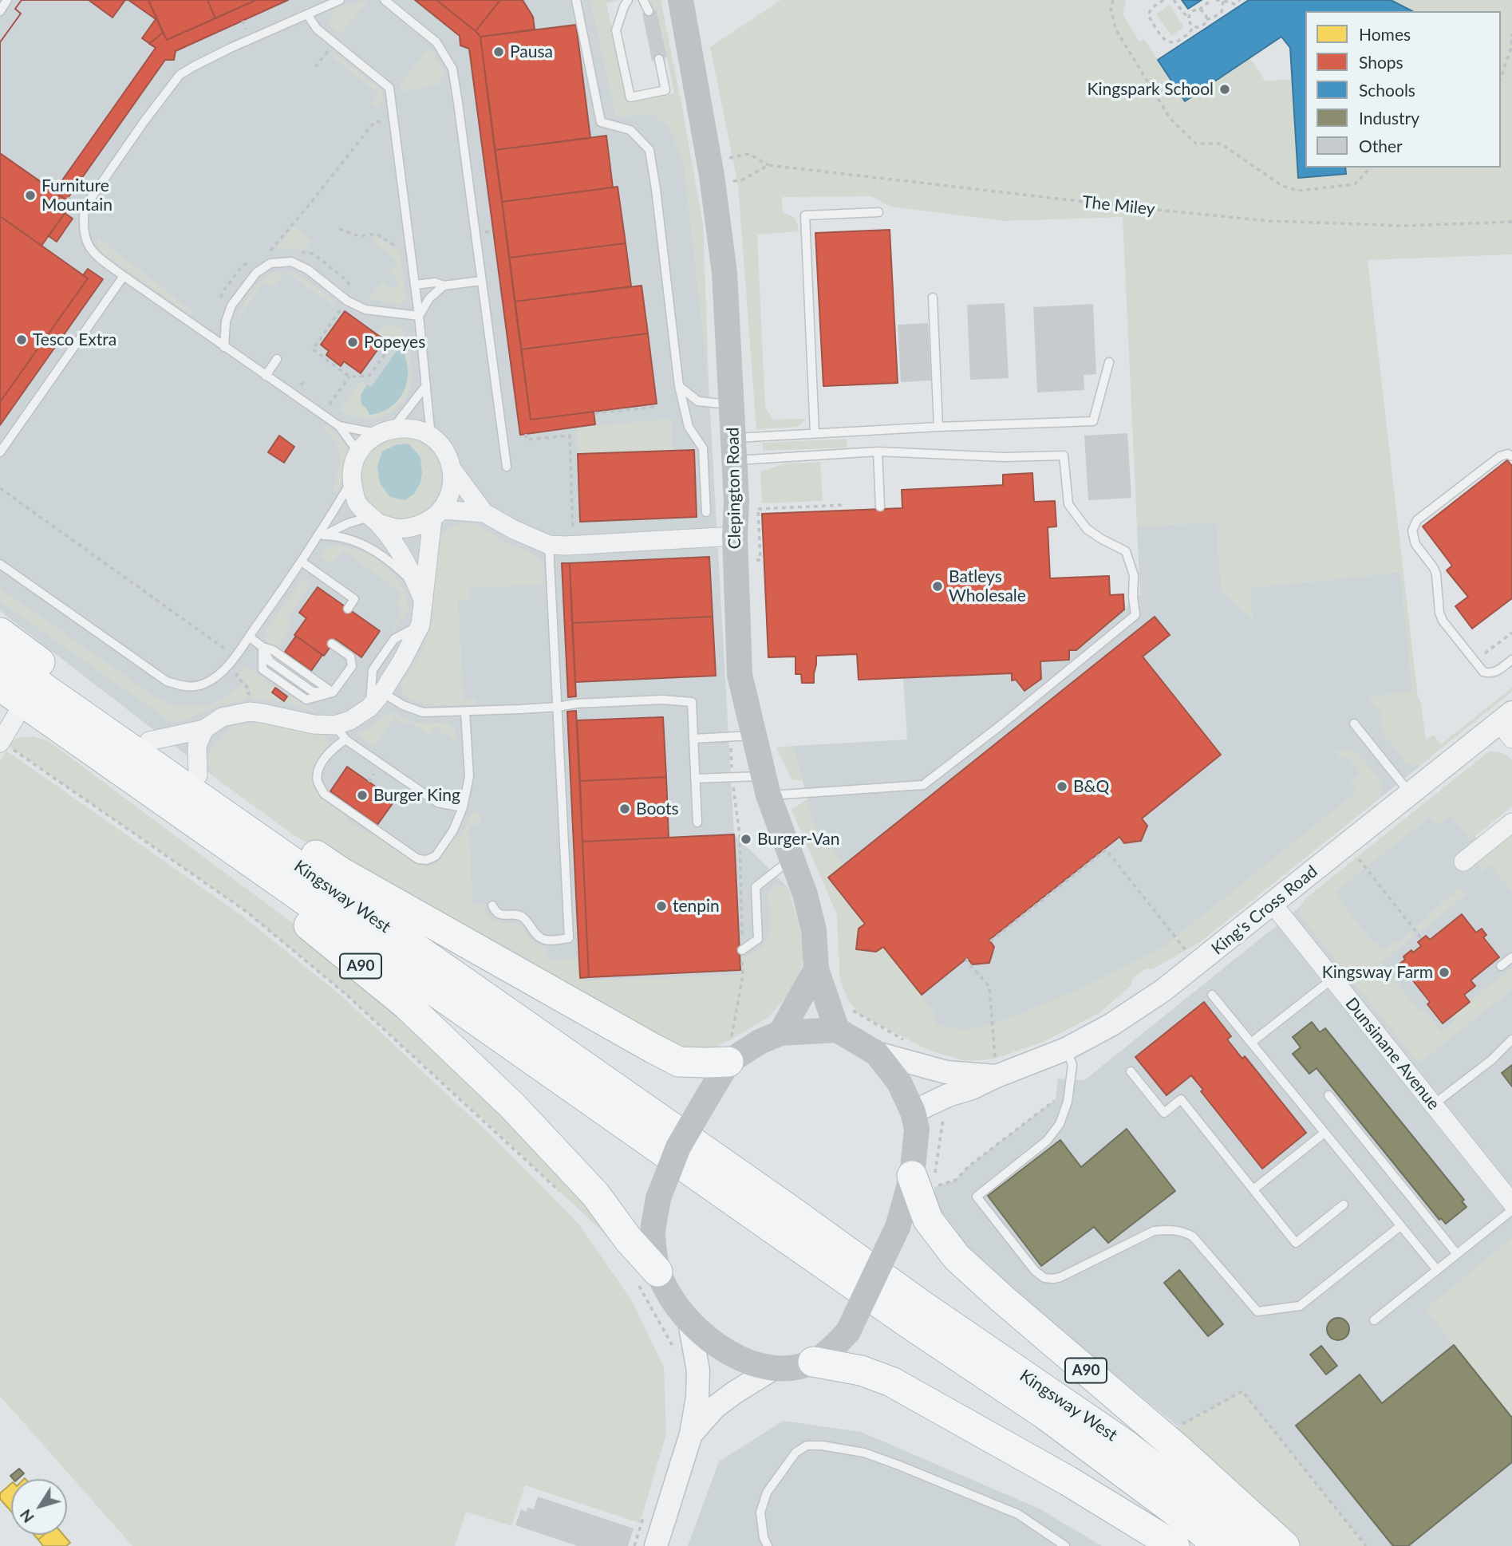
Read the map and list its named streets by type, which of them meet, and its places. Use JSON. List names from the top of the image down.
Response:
{
  "streets": {
    "highway": ["Kingsway West", "A90"],
    "main road": ["Clepington Road"],
    "street": ["King's Cross Road", "Dunsinane Avenue"],
    "path": ["The Miley"]
  },
  "crossings": [
    ["Kingsway West", "A90"],
    ["King's Cross Road", "Dunsinane Avenue"]
  ],
  "places": [
    "Pausa",
    "Kingspark School",
    "Furniture Mountain",
    "Tesco Extra",
    "Popeyes",
    "Batleys Wholesale",
    "B&Q",
    "Burger King",
    "Boots",
    "Burger-Van",
    "tenpin",
    "Kingsway Farm"
  ],
  "legend": [
    "Homes",
    "Shops",
    "Schools",
    "Industry",
    "Other"
  ],
  "north": "bottom left"
}
